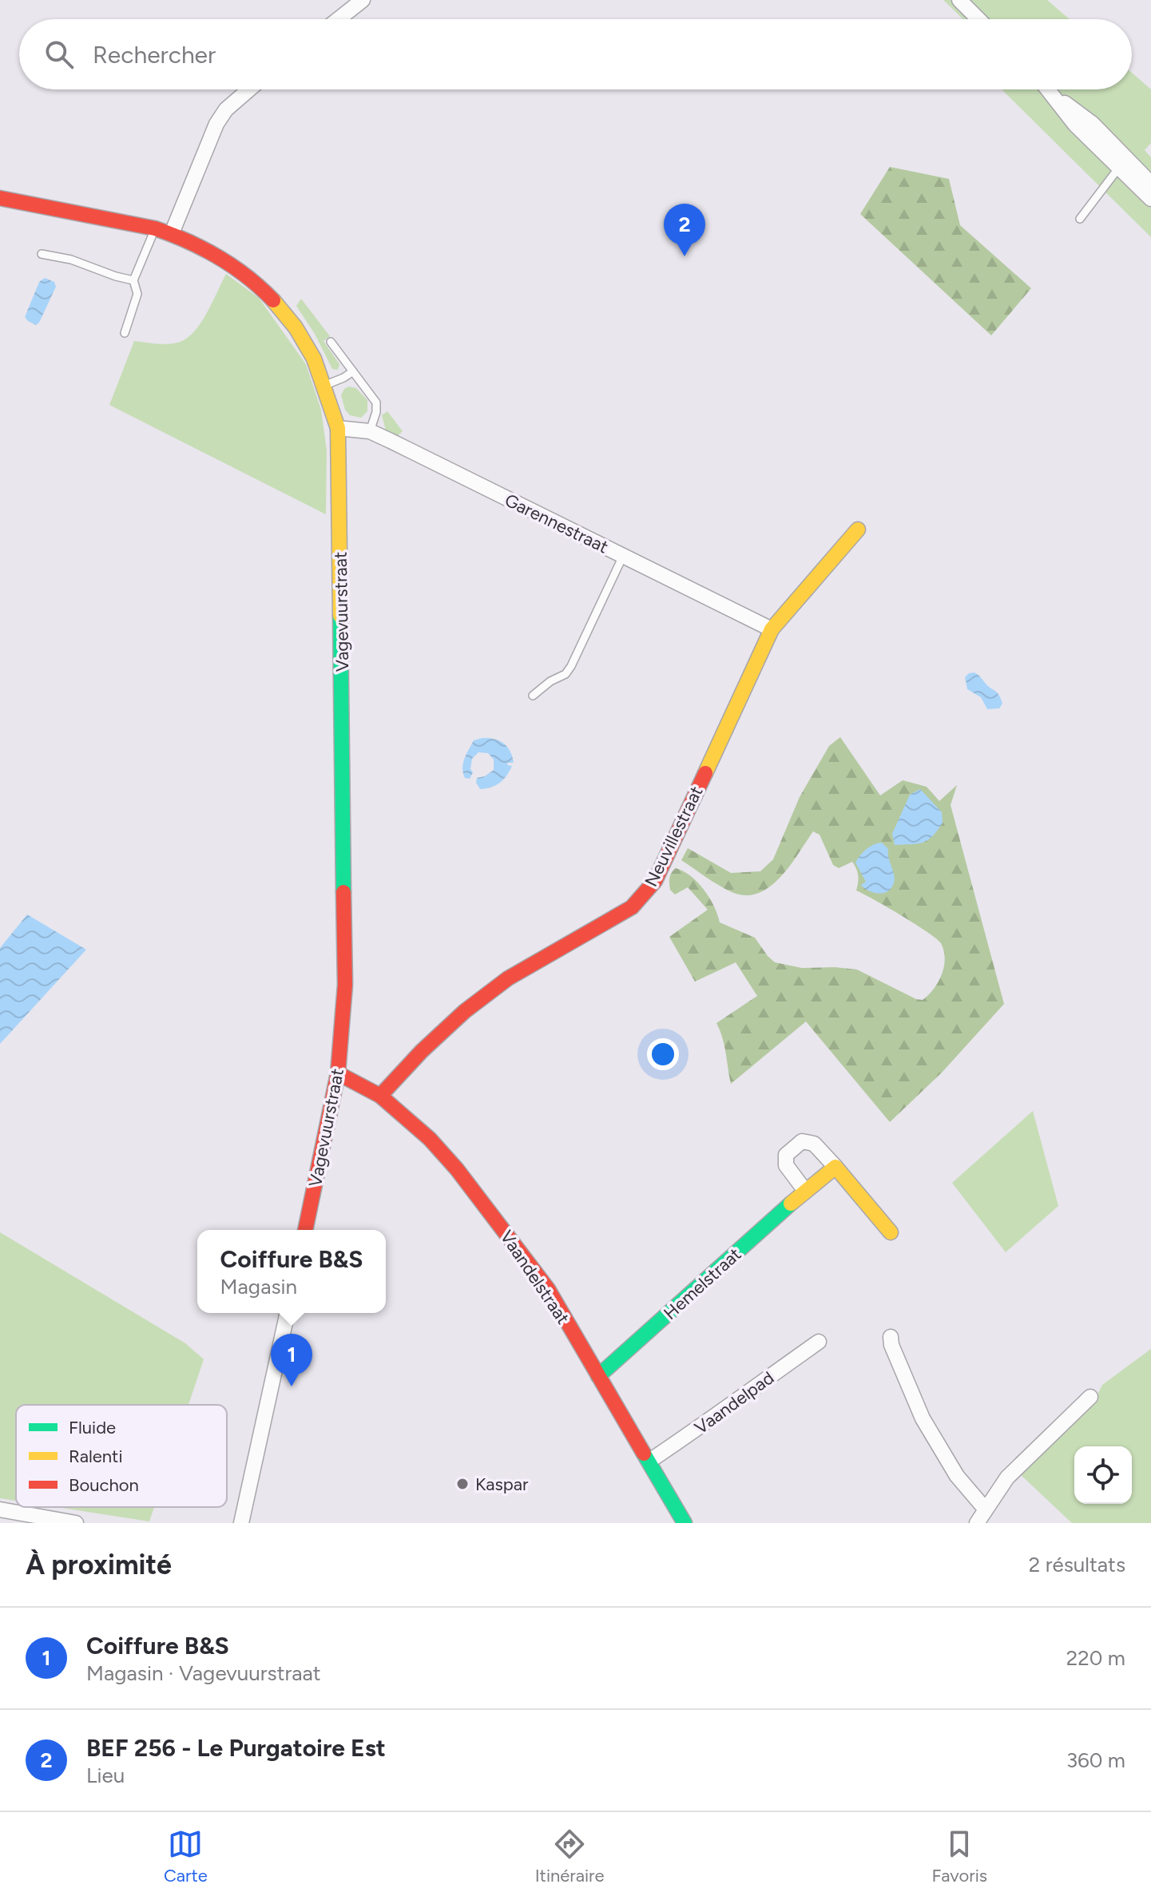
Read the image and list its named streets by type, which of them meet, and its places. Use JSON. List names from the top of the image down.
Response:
{
  "streets": {
    "street": [
      "Garennestraat",
      "Vagevuurstraat",
      "Neuvillestraat",
      "Vaandelstraat",
      "Hemelstraat",
      "Vaandelpad"
    ]
  },
  "crossings": [
    ["Garennestraat", "Vagevuurstraat"],
    ["Garennestraat", "Neuvillestraat"],
    ["Vagevuurstraat", "Vaandelstraat"],
    ["Neuvillestraat", "Vaandelstraat"],
    ["Vaandelstraat", "Hemelstraat"],
    ["Vaandelstraat", "Vaandelpad"]
  ],
  "places": ["Kaspar"],
  "legend": ["Fluide", "Ralenti", "Bouchon"],
  "page": {
    "search": "Rechercher",
    "pins": ["2", "1"],
    "popup": ["Coiffure B&S", "Magasin"],
    "heading": ["À proximité", "2 résultats"],
    "list": [
      {
        "mark": "1",
        "name": "Coiffure B&S",
        "note": "Magasin · Vagevuurstraat",
        "value": "220 m"
      },
      {
        "mark": "2",
        "name": "BEF 256 - Le Purgatoire Est",
        "note": "Lieu",
        "value": "360 m"
      }
    ],
    "nav": ["Carte", "Itinéraire", "Favoris"]
  }
}
